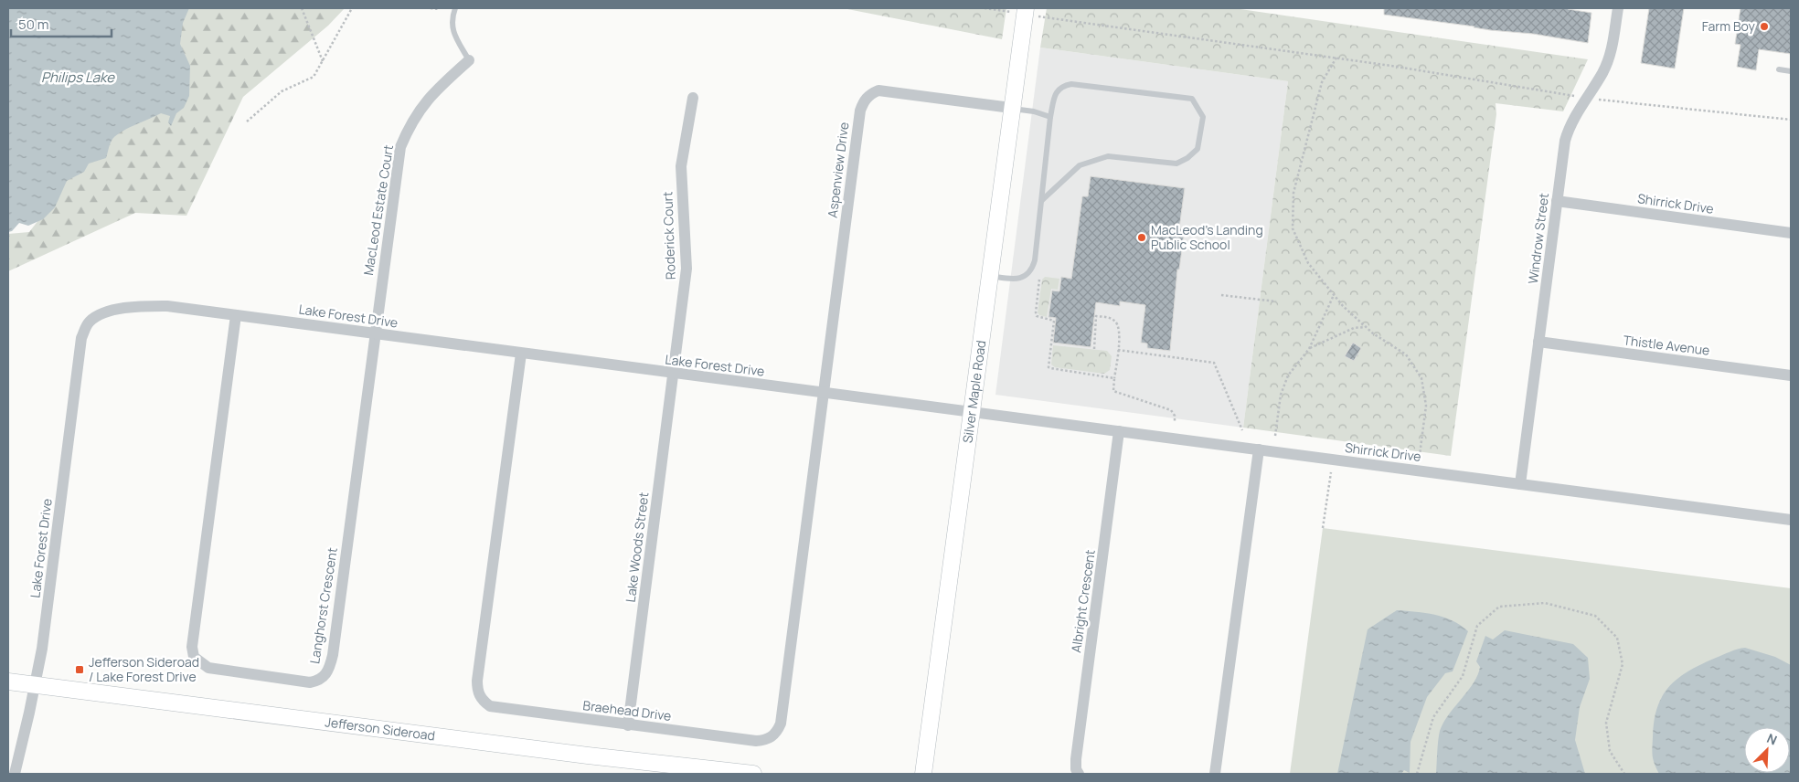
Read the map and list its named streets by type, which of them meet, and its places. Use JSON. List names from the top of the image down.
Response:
{
  "streets": {
    "street": [
      "Aspenview Drive",
      "Shirrick Drive",
      "MacLeod Estate Court",
      "Roderick Court",
      "Windrow Street",
      "Lake Forest Drive",
      "Thistle Avenue",
      "Silver Maple Road",
      "Lake Woods Street",
      "Albright Crescent",
      "Langhorst Crescent",
      "Braehead Drive",
      "Jefferson Sideroad"
    ]
  },
  "crossings": [
    ["Aspenview Drive", "Lake Forest Drive"],
    ["Aspenview Drive", "Silver Maple Road"],
    ["Aspenview Drive", "Braehead Drive"],
    ["Shirrick Drive", "Windrow Street"],
    ["Shirrick Drive", "Lake Forest Drive"],
    ["Shirrick Drive", "Silver Maple Road"],
    ["Shirrick Drive", "Albright Crescent"],
    ["MacLeod Estate Court", "Lake Forest Drive"],
    ["MacLeod Estate Court", "Langhorst Crescent"],
    ["Roderick Court", "Lake Forest Drive"],
    ["Roderick Court", "Lake Woods Street"],
    ["Windrow Street", "Thistle Avenue"],
    ["Lake Forest Drive", "Silver Maple Road"],
    ["Lake Forest Drive", "Lake Woods Street"],
    ["Lake Forest Drive", "Langhorst Crescent"],
    ["Lake Forest Drive", "Braehead Drive"],
    ["Lake Forest Drive", "Jefferson Sideroad"],
    ["Lake Woods Street", "Braehead Drive"]
  ],
  "water": ["Philips Lake"],
  "places": {
    "other": ["Farm Boy", "MacLeod's Landing Public School"],
    "transit": ["Jefferson Sideroad / Lake Forest Drive"]
  },
  "scale_bar": "50 m",
  "north": "top right"
}
